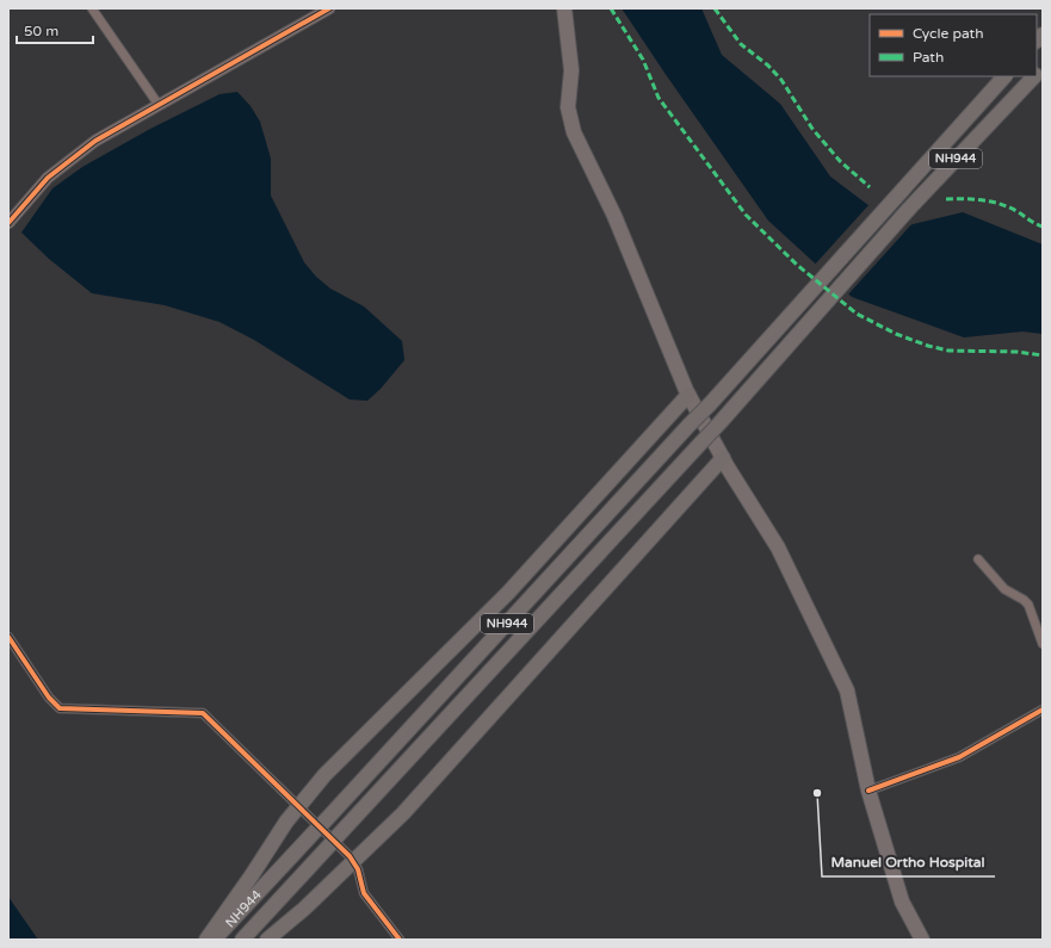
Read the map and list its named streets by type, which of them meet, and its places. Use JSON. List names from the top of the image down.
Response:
{
  "streets": {
    "highway": ["NH944"]
  },
  "places": ["Manuel Ortho Hospital"],
  "legend": ["Cycle path", "Path"],
  "scale_bar": "50 m"
}
